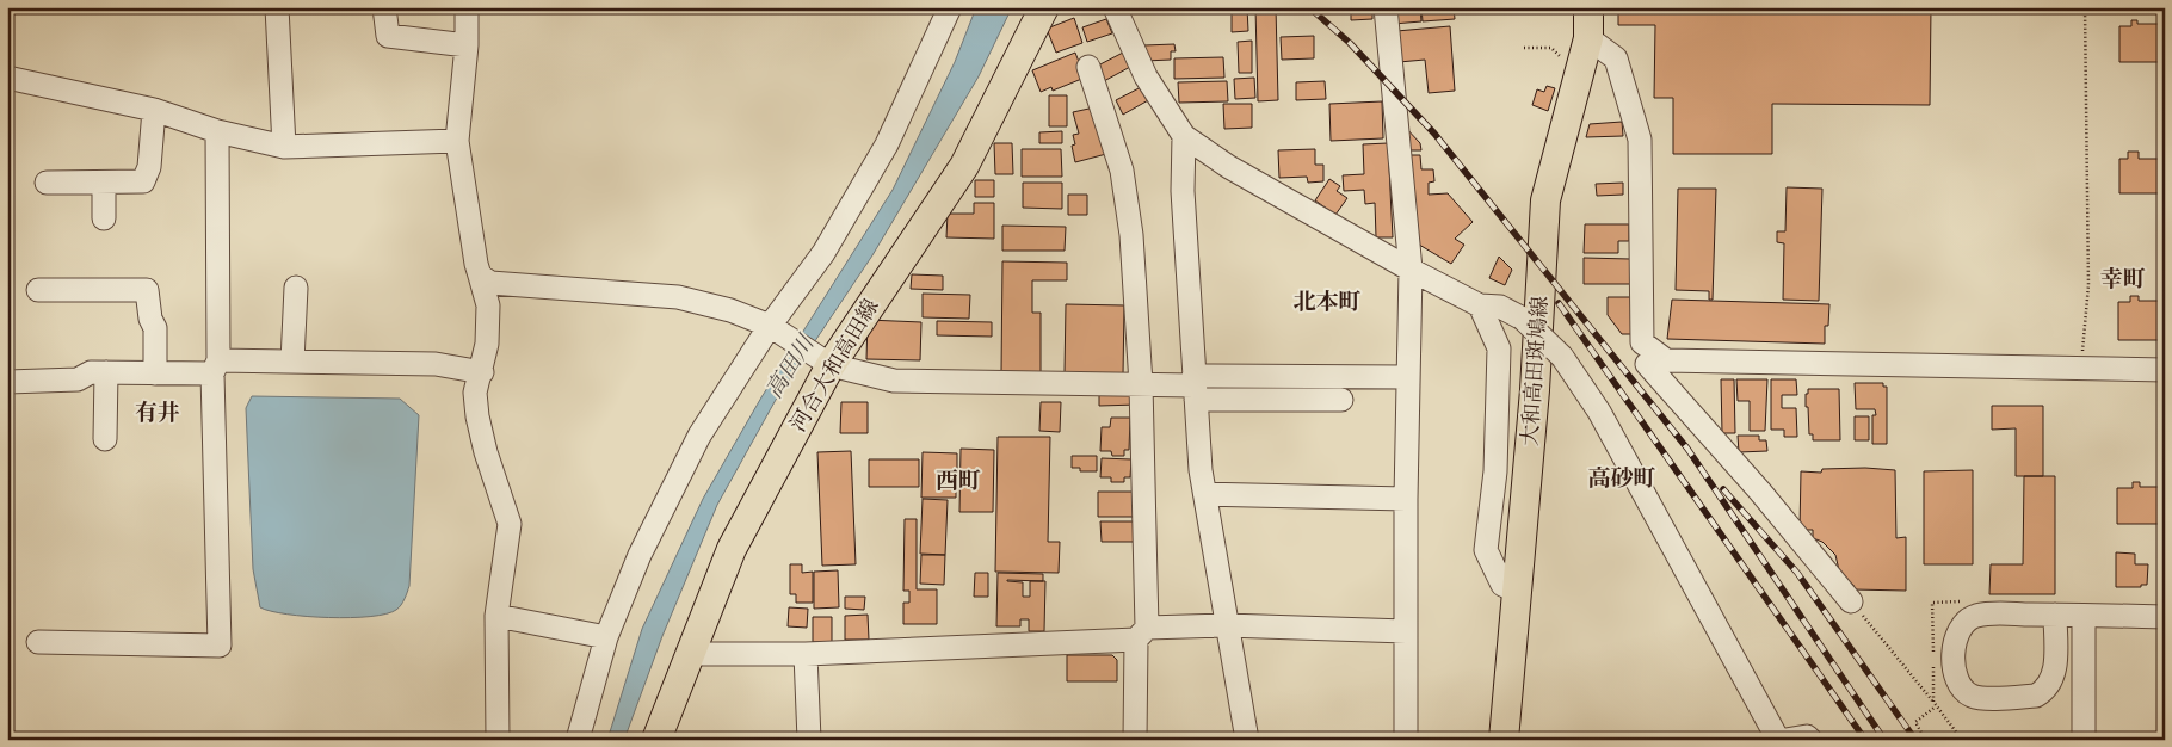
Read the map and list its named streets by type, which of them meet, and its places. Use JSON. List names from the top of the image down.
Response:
{
  "streets": {
    "main road": ["河合大和高田線", "大和高田斑鳩線"]
  },
  "districts": [
    "幸町",
    "北本町",
    "有井",
    "高砂町",
    "西町"
  ],
  "water": ["高田川"]
}
